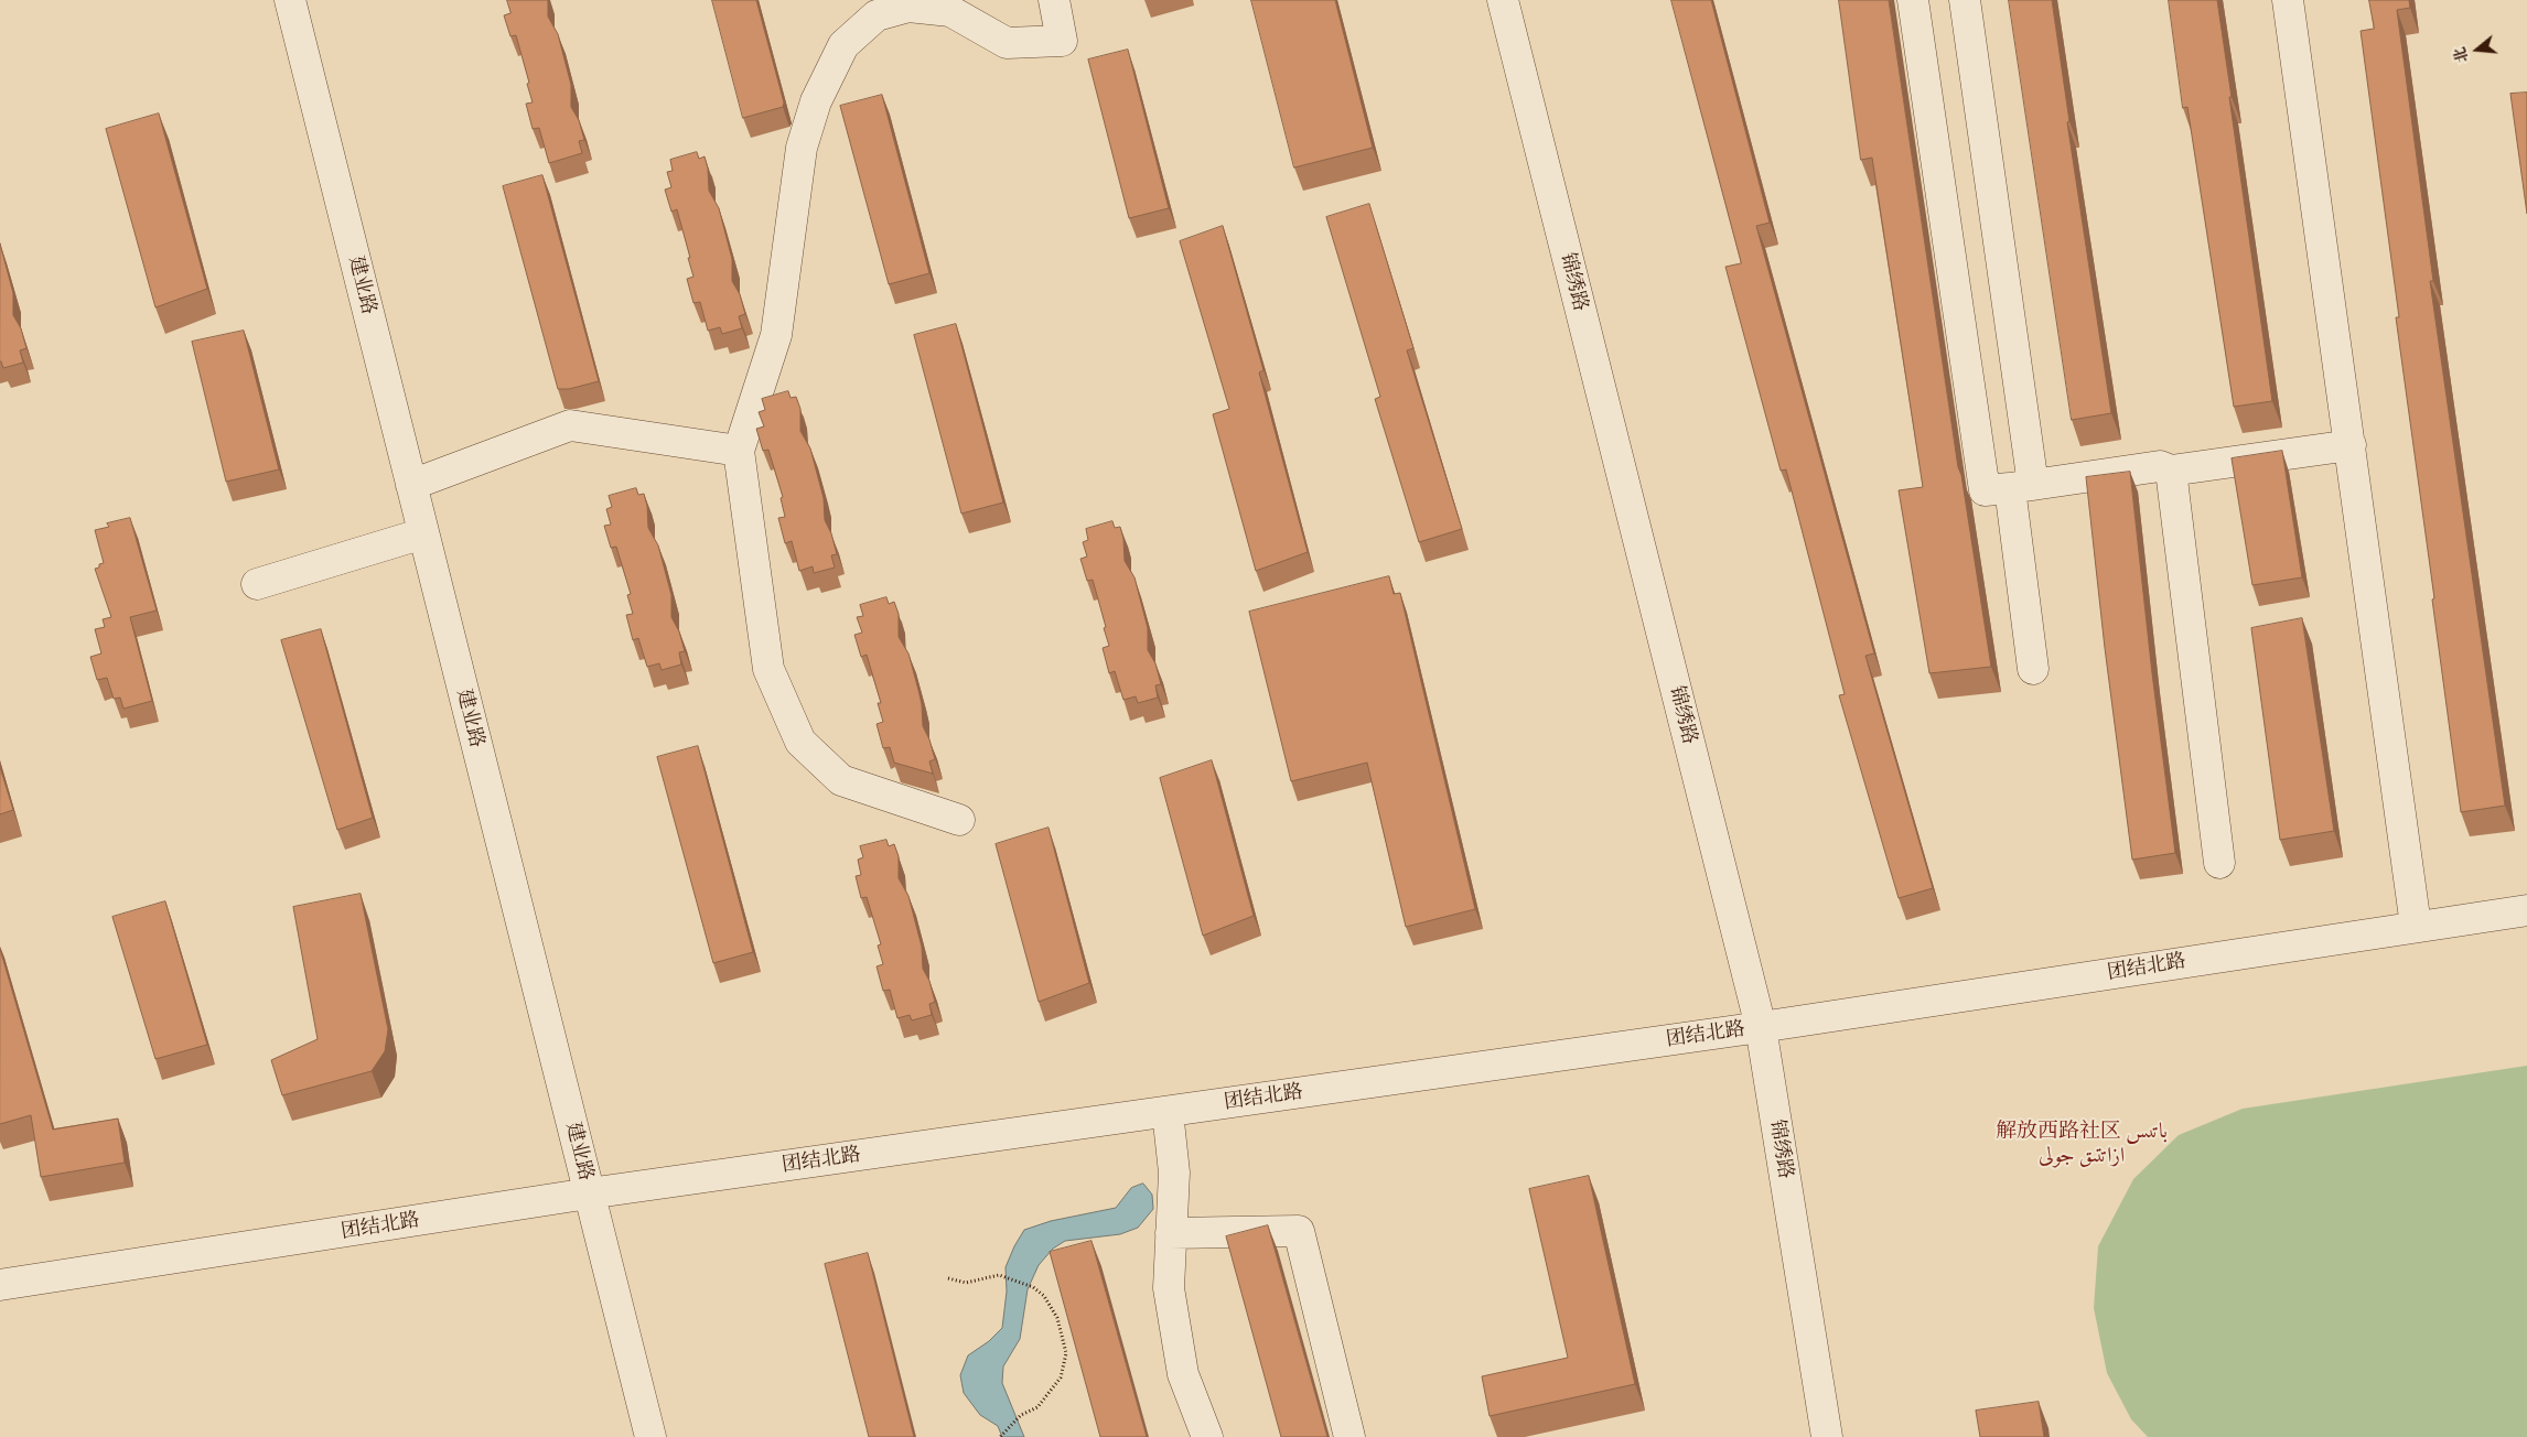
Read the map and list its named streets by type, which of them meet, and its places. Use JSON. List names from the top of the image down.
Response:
{
  "streets": {
    "street": ["锦绣路", "建业路", "团结北路"]
  },
  "crossings": [
    ["锦绣路", "团结北路"],
    ["建业路", "团结北路"]
  ],
  "districts": ["解放西路社区 باتىس ازاتتىق جولى"],
  "north": "left"
}
